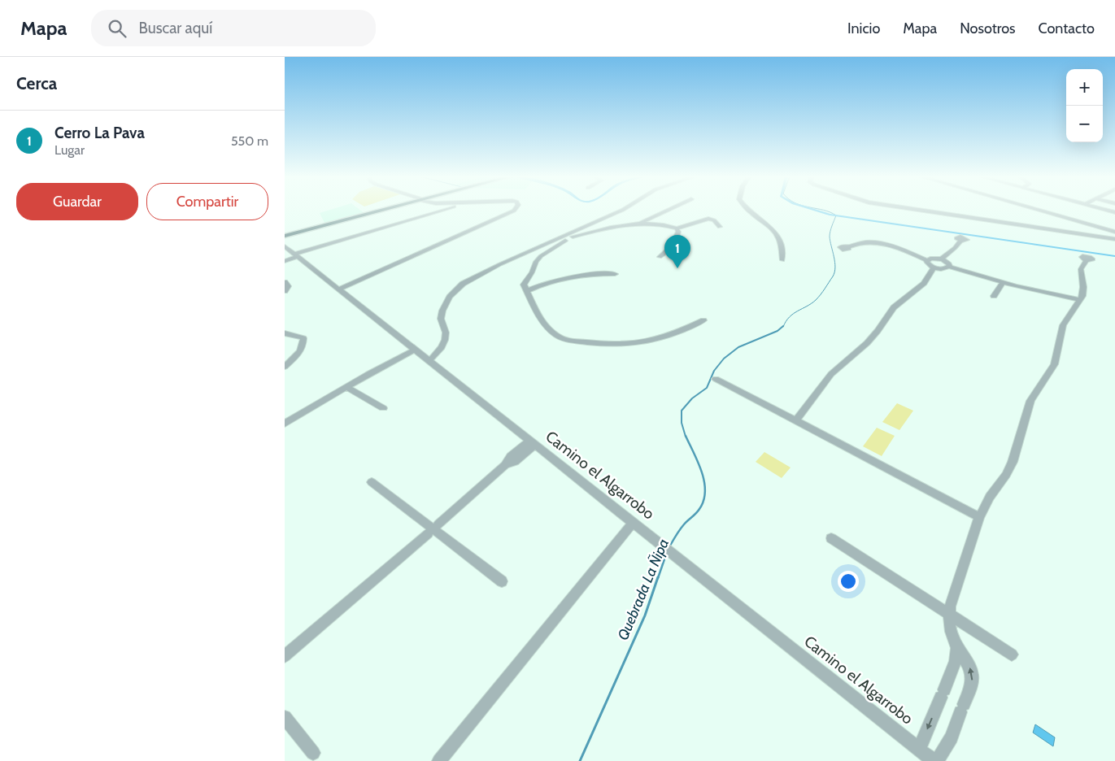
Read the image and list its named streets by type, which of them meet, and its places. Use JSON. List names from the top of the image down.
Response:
{
  "streets": {
    "street": ["Camino el Algarrobo"]
  },
  "water": ["Quebrada La Ñipa"],
  "page": {
    "header": "Mapa",
    "search": "Buscar aquí",
    "nav": [
      "Inicio",
      "Mapa",
      "Nosotros",
      "Contacto"
    ],
    "heading": "Cerca",
    "map_buttons": ["+", "−"],
    "list": [
      {
        "mark": "1",
        "name": "Cerro La Pava",
        "note": "Lugar",
        "value": "550 m"
      }
    ],
    "buttons": ["Guardar", "Compartir"],
    "pins": "1"
  }
}
